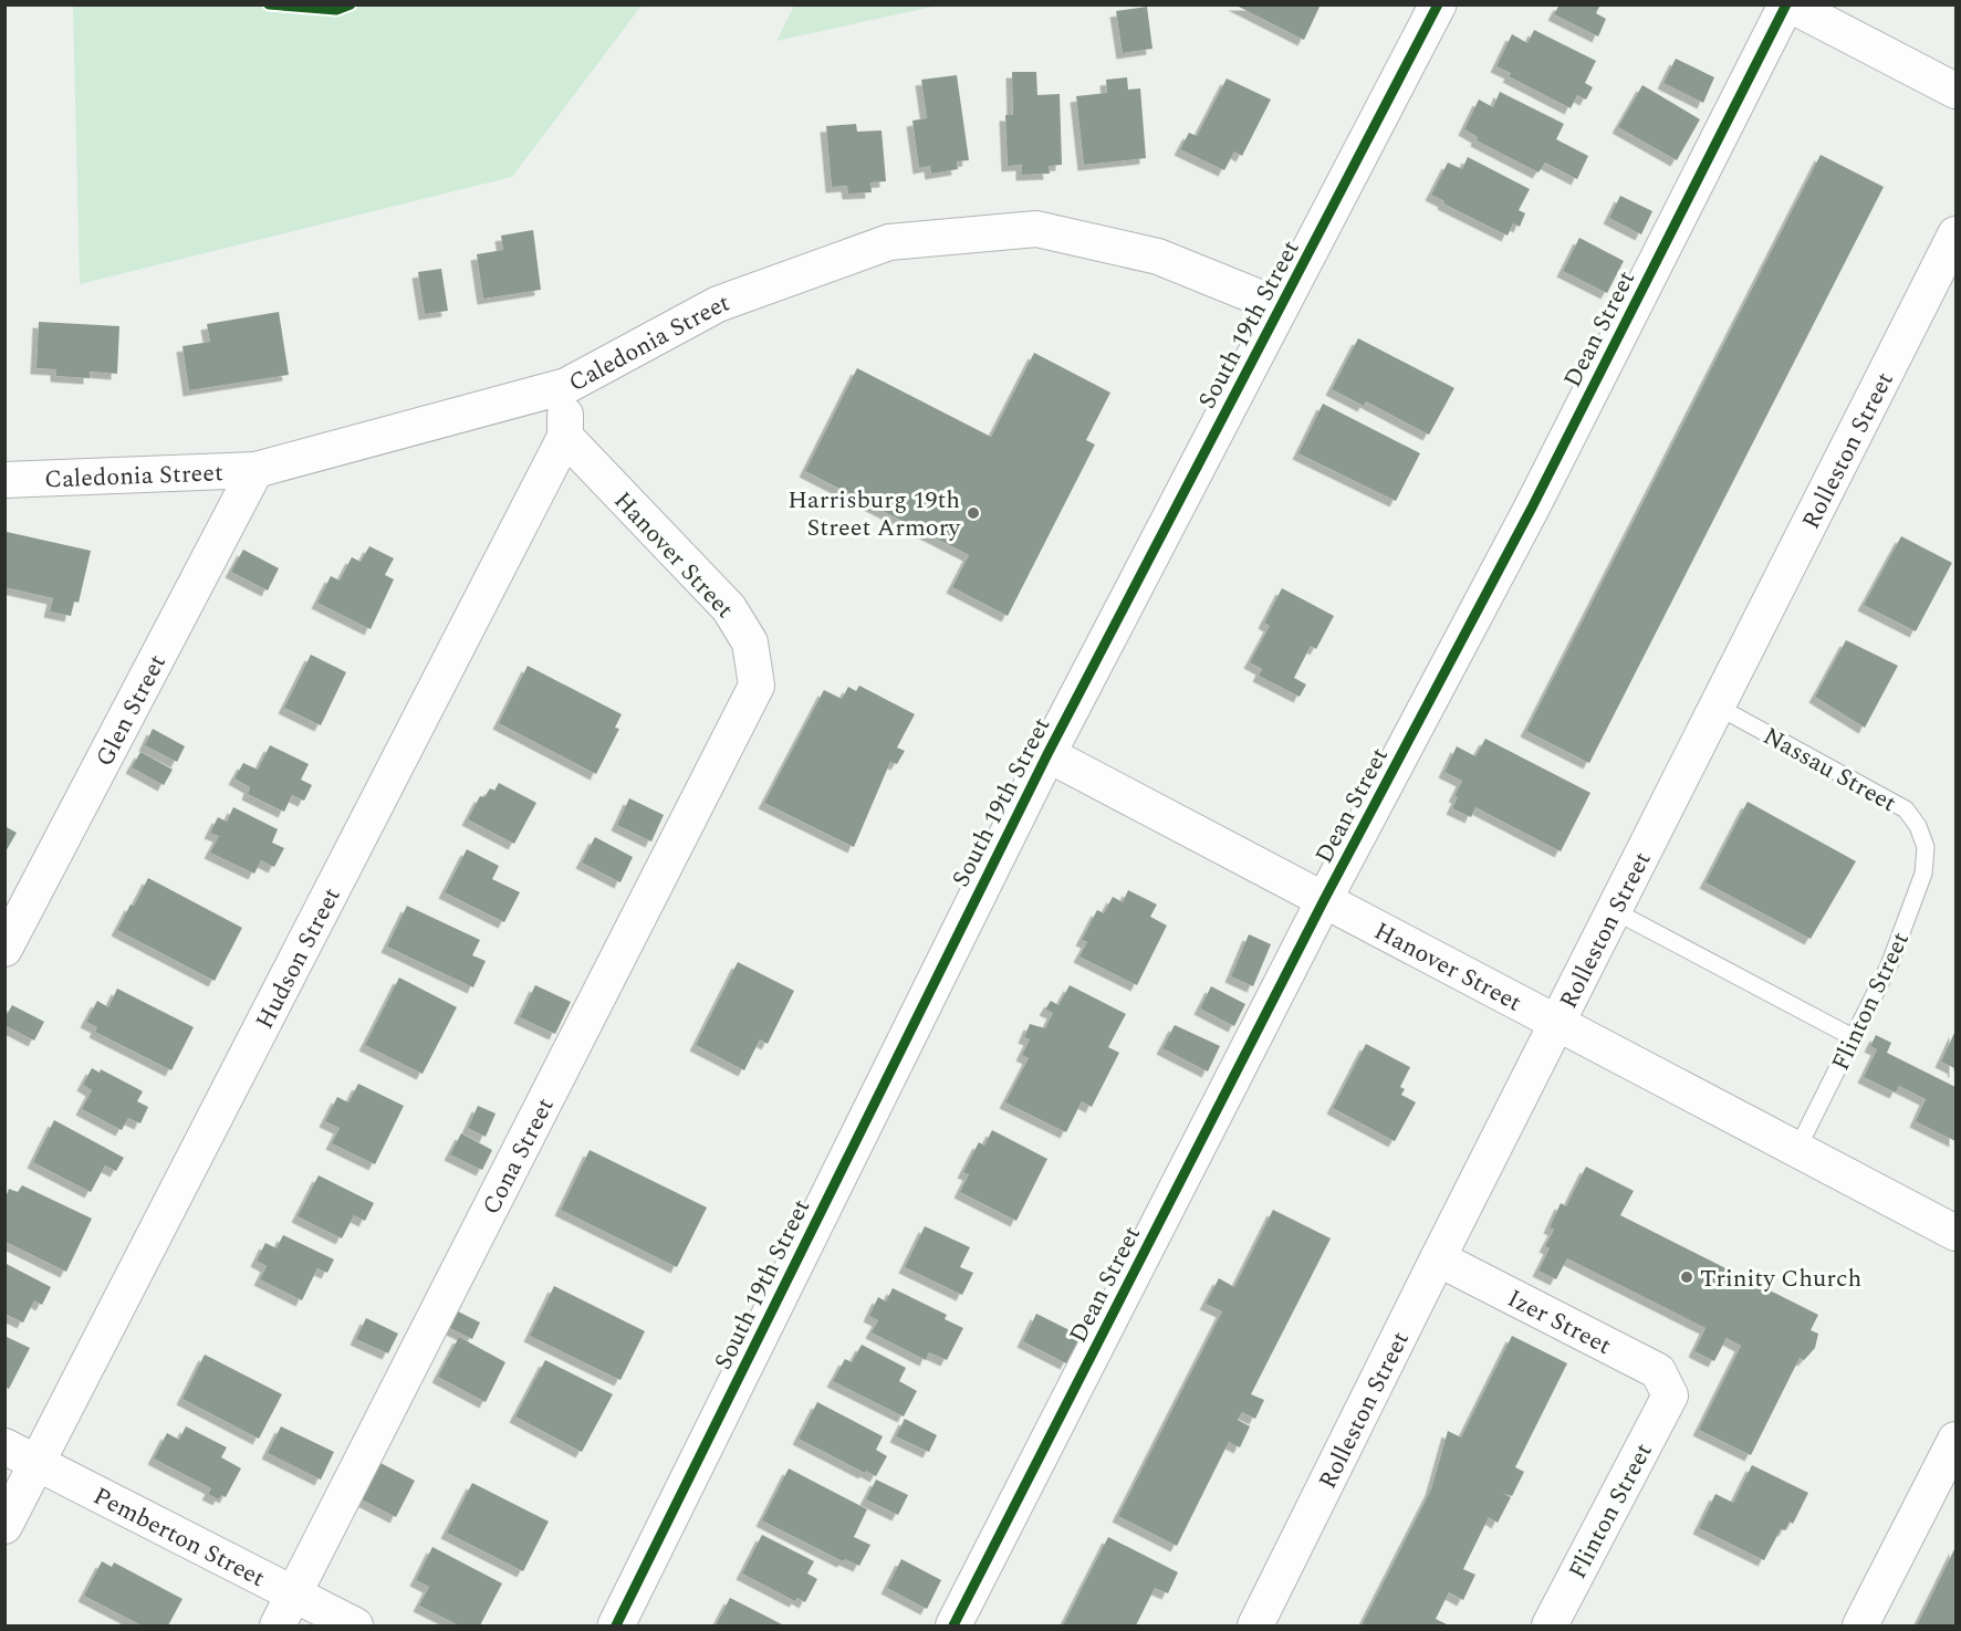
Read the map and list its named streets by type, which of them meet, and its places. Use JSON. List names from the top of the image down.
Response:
{
  "streets": {
    "street": [
      "South 19th Street",
      "Dean Street",
      "Caledonia Street",
      "Rolleston Street",
      "Hanover Street",
      "Glen Street",
      "Hudson Street",
      "Flinton Street",
      "Cona Street",
      "Izer Street",
      "Pemberton Street"
    ],
    "lane": ["Nassau Street"]
  },
  "crossings": [
    ["South 19th Street", "Caledonia Street"],
    ["South 19th Street", "Hanover Street"],
    ["Dean Street", "Hanover Street"],
    ["Caledonia Street", "Glen Street"],
    ["Caledonia Street", "Hudson Street"],
    ["Rolleston Street", "Hanover Street"],
    ["Rolleston Street", "Nassau Street"],
    ["Rolleston Street", "Izer Street"],
    ["Hanover Street", "Hudson Street"],
    ["Hanover Street", "Flinton Street"],
    ["Hanover Street", "Cona Street"],
    ["Nassau Street", "Flinton Street"],
    ["Hudson Street", "Pemberton Street"],
    ["Flinton Street", "Izer Street"],
    ["Cona Street", "Pemberton Street"]
  ],
  "places": ["Harrisburg 19th Street Armory", "Trinity Church"]
}
